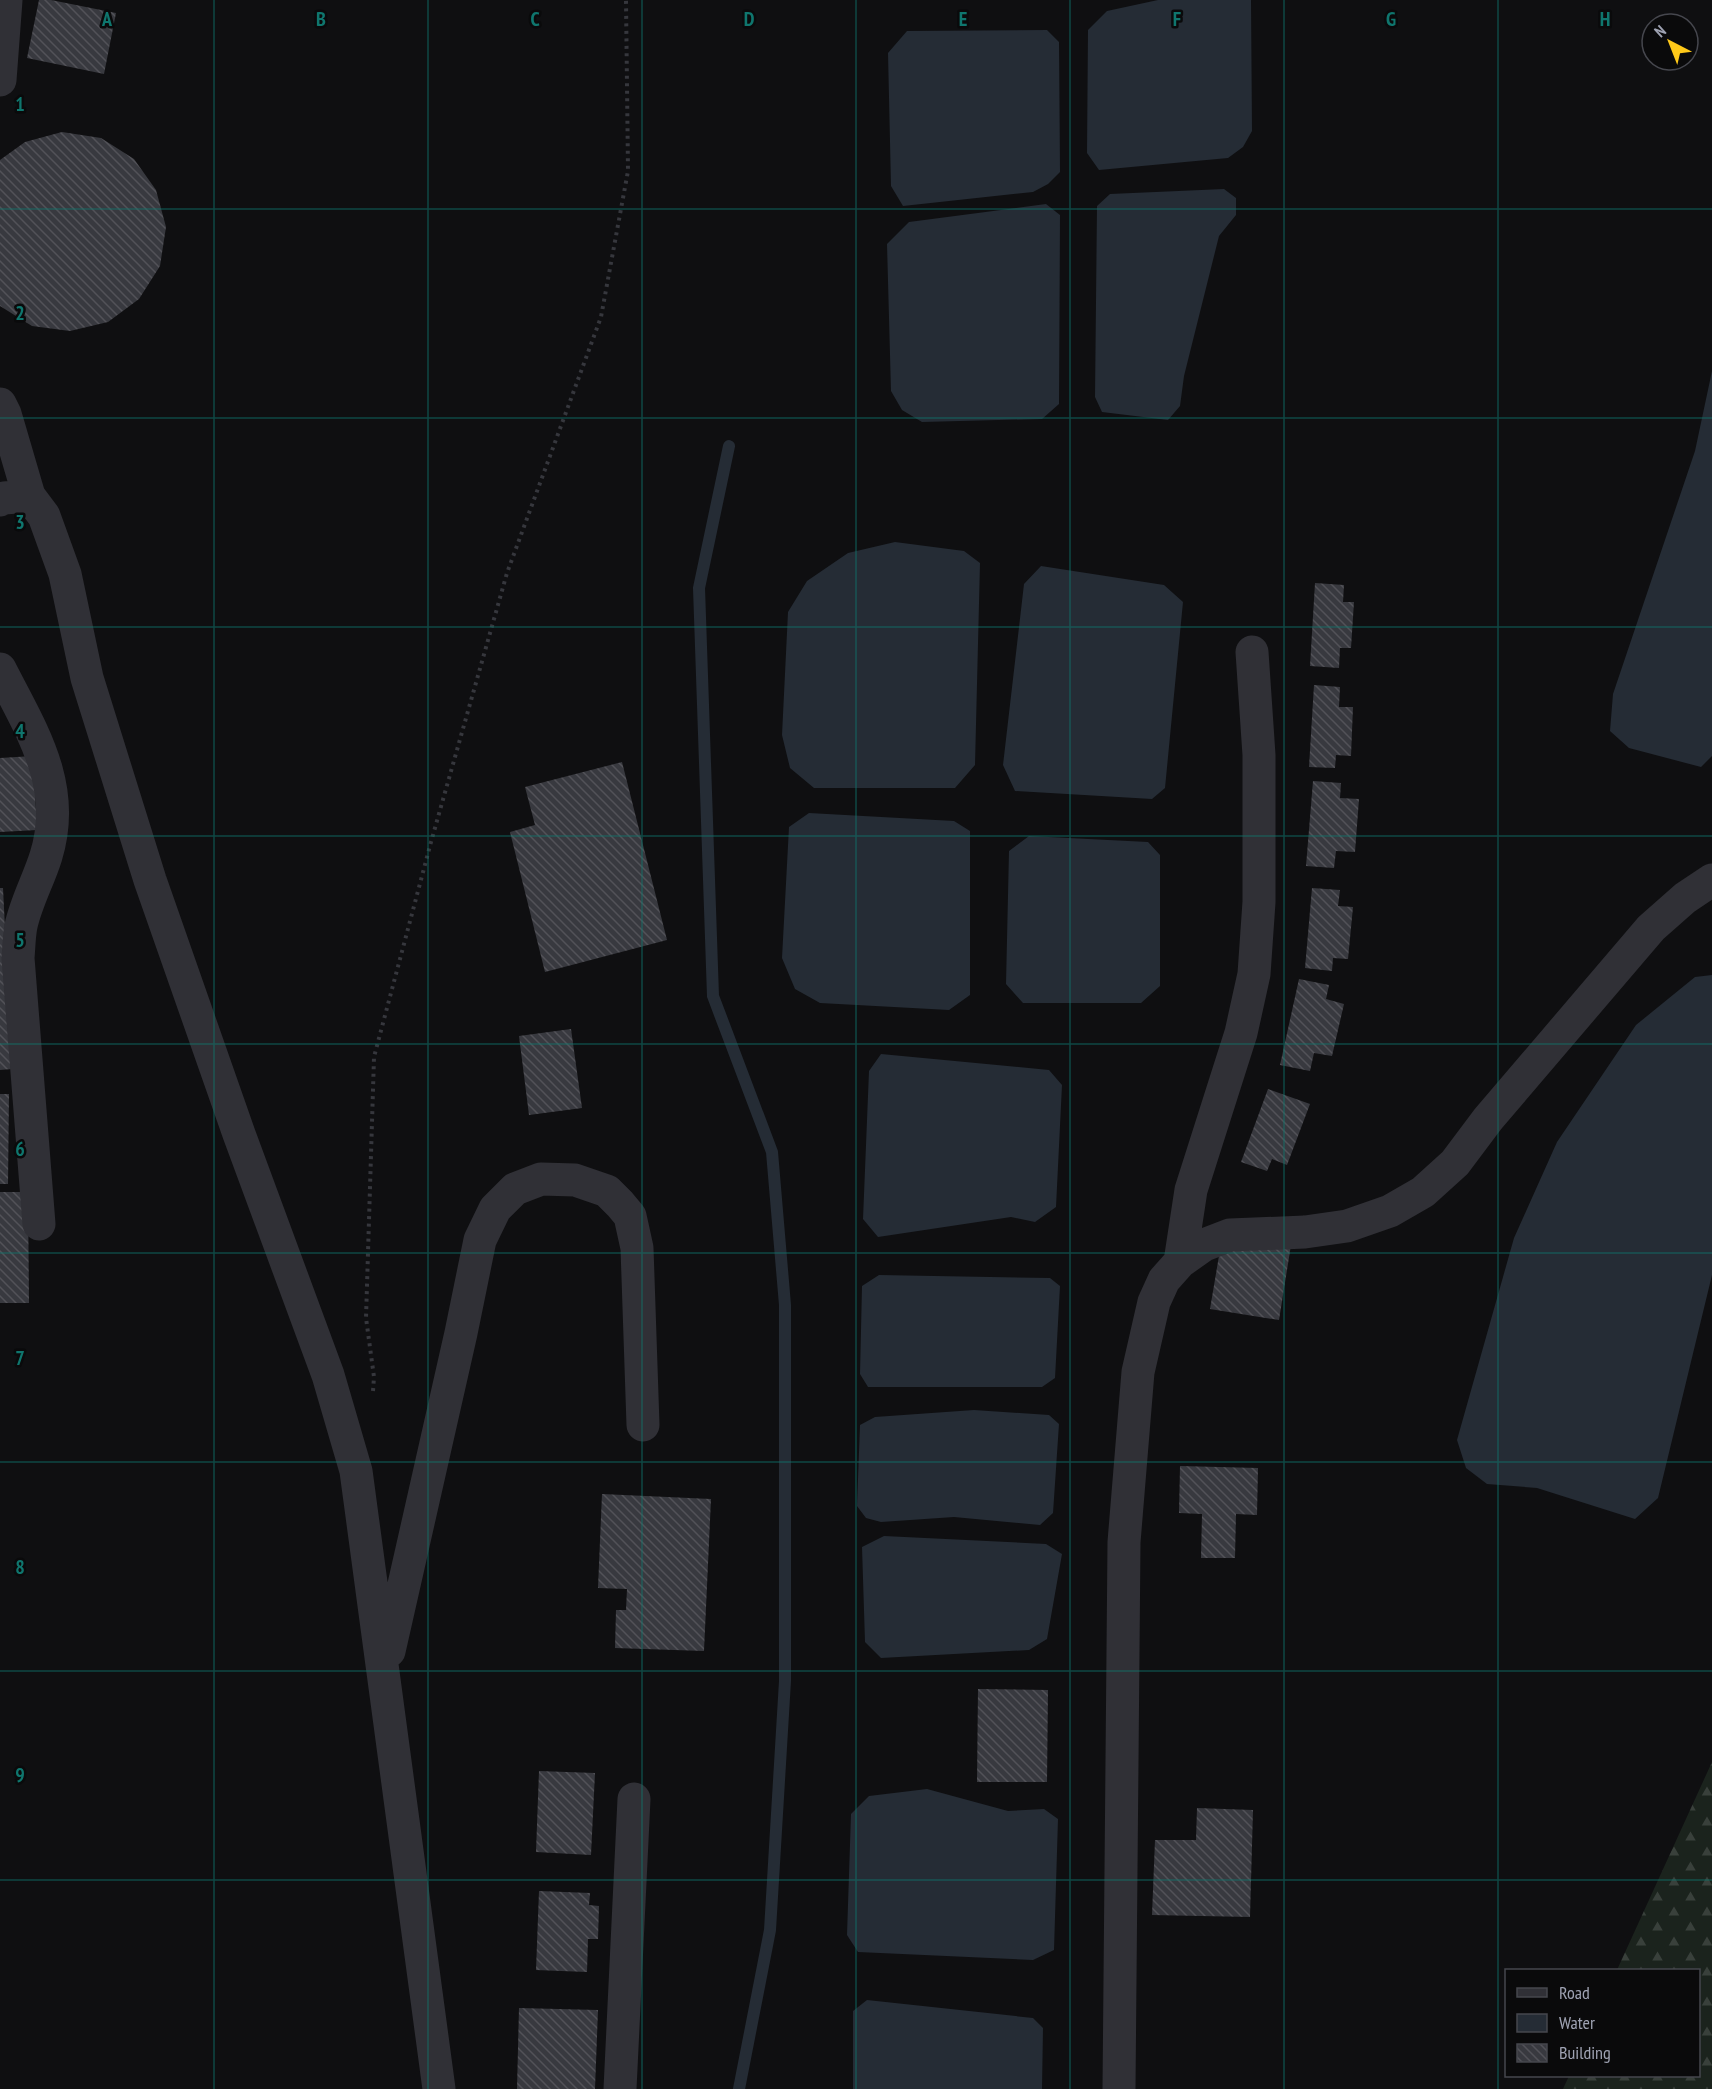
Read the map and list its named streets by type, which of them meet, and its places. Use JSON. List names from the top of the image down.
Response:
{
  "legend": ["Road", "Water", "Building"],
  "north": "top left",
  "grid": {
    "columns": [
      "A",
      "B",
      "C",
      "D",
      "E",
      "F",
      "G",
      "H"
    ],
    "rows": [
      "1",
      "2",
      "3",
      "4",
      "5",
      "6",
      "7",
      "8",
      "9"
    ]
  }
}
